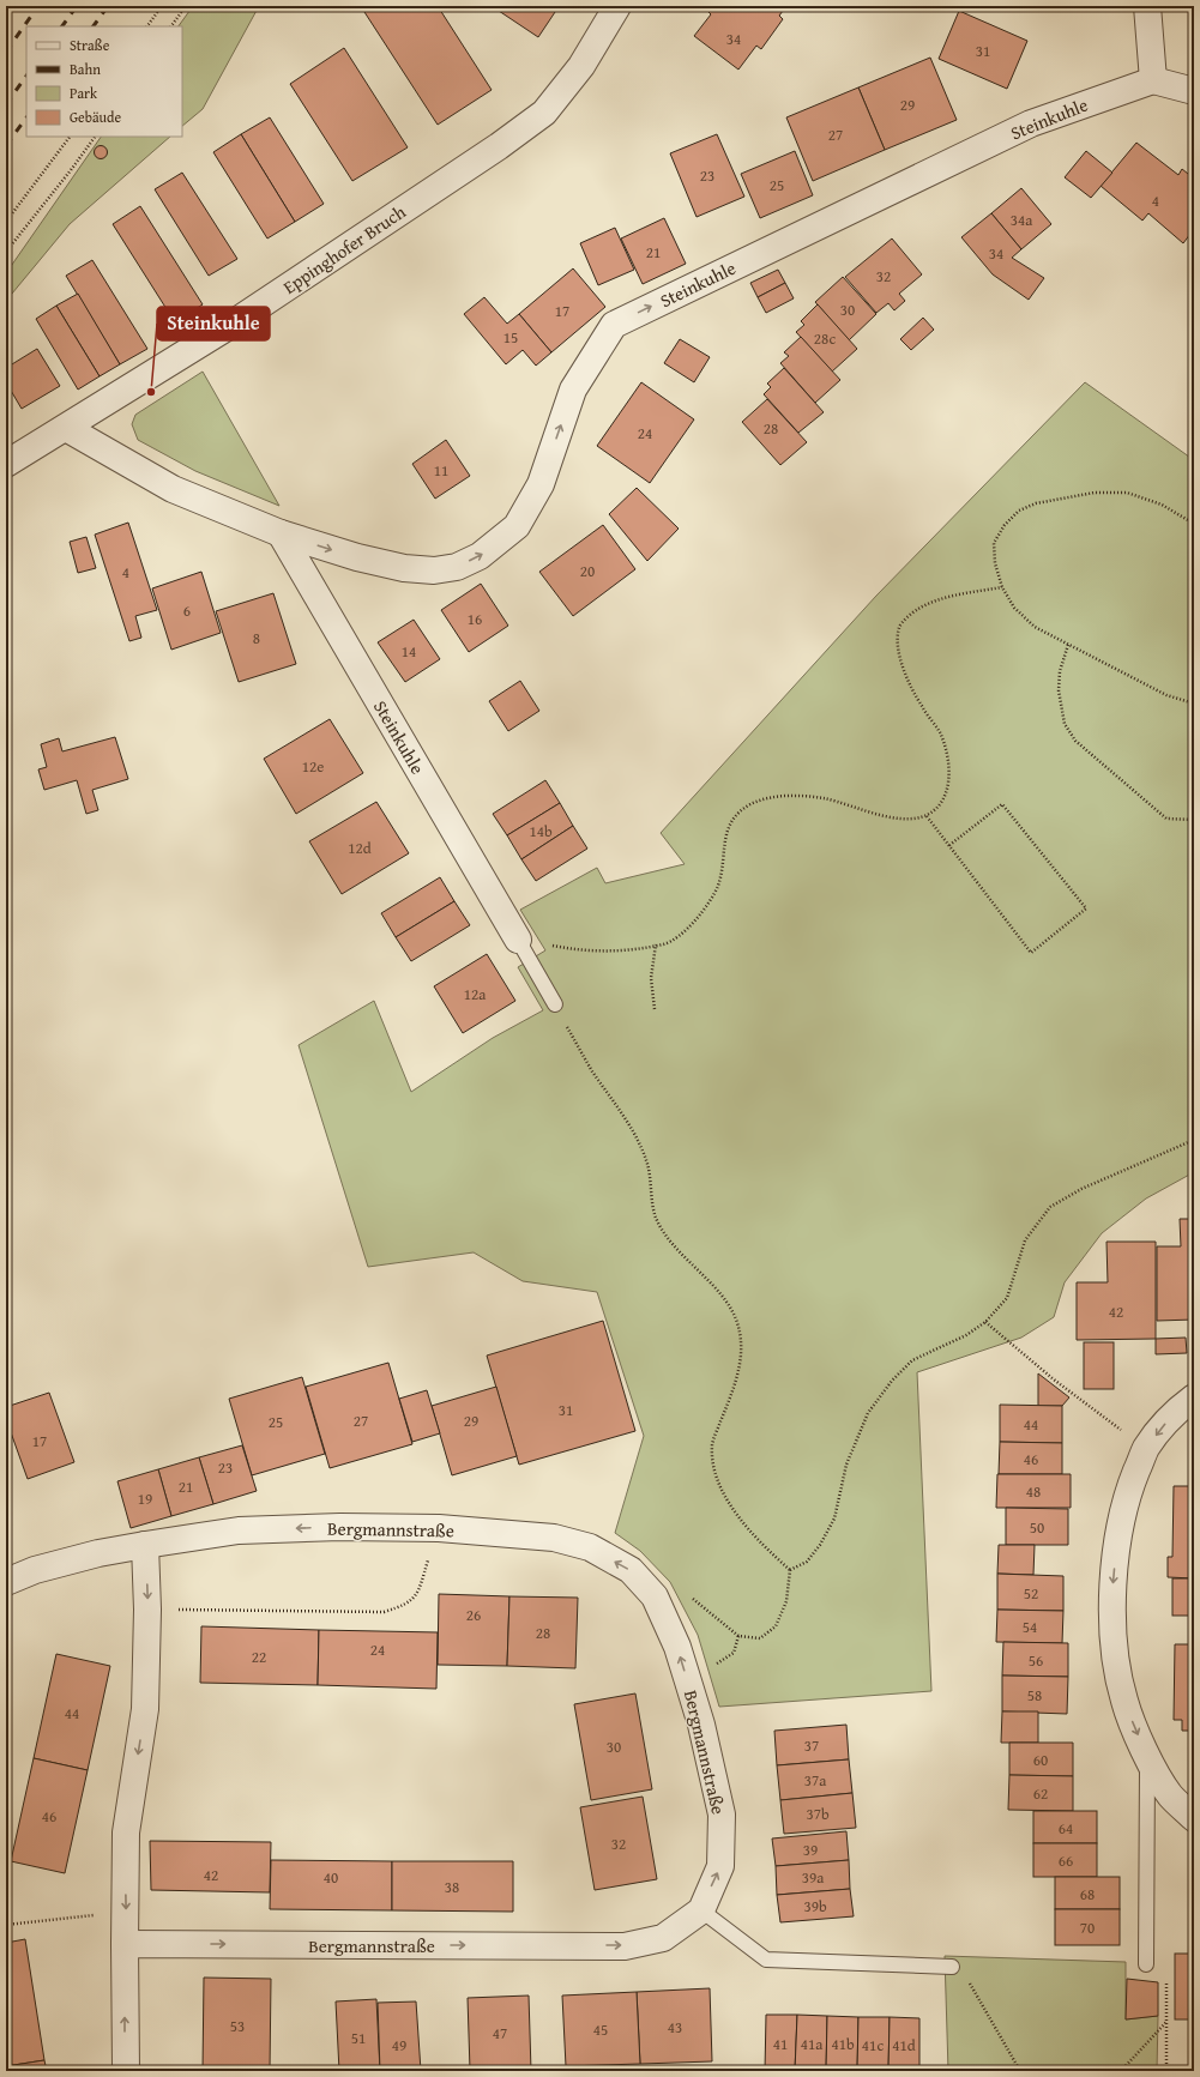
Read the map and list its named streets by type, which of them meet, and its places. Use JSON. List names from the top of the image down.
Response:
{
  "streets": {
    "street": ["Steinkuhle", "Eppinghofer Bruch", "Bergmannstraße"]
  },
  "crossings": [
    ["Steinkuhle", "Eppinghofer Bruch"]
  ],
  "one_way": ["Steinkuhle"],
  "places": ["Steinkuhle"],
  "house_numbers": [
    "34",
    "31",
    "29",
    "27",
    "23",
    "25",
    "4",
    "34a",
    "21",
    "34",
    "32",
    "30",
    "17",
    "15",
    "28c",
    "28",
    "24",
    "11",
    "20",
    "4",
    "6",
    "16",
    "8",
    "14",
    "12e",
    "14b",
    "12d",
    "12a",
    "42",
    "31",
    "27",
    "29",
    "25",
    "44",
    "17",
    "46",
    "23",
    "21",
    "48",
    "19",
    "50",
    "52",
    "26",
    "54",
    "28",
    "24",
    "22",
    "56",
    "58",
    "44",
    "37",
    "30",
    "60",
    "37a",
    "62",
    "37b",
    "46",
    "64",
    "32",
    "39",
    "66",
    "42",
    "40",
    "39a",
    "38",
    "68",
    "39b",
    "70",
    "53",
    "43",
    "45",
    "47",
    "51",
    "41",
    "41a",
    "41b",
    "49",
    "41c",
    "41d"
  ],
  "legend": [
    "Straße",
    "Bahn",
    "Park",
    "Gebäude"
  ]
}
